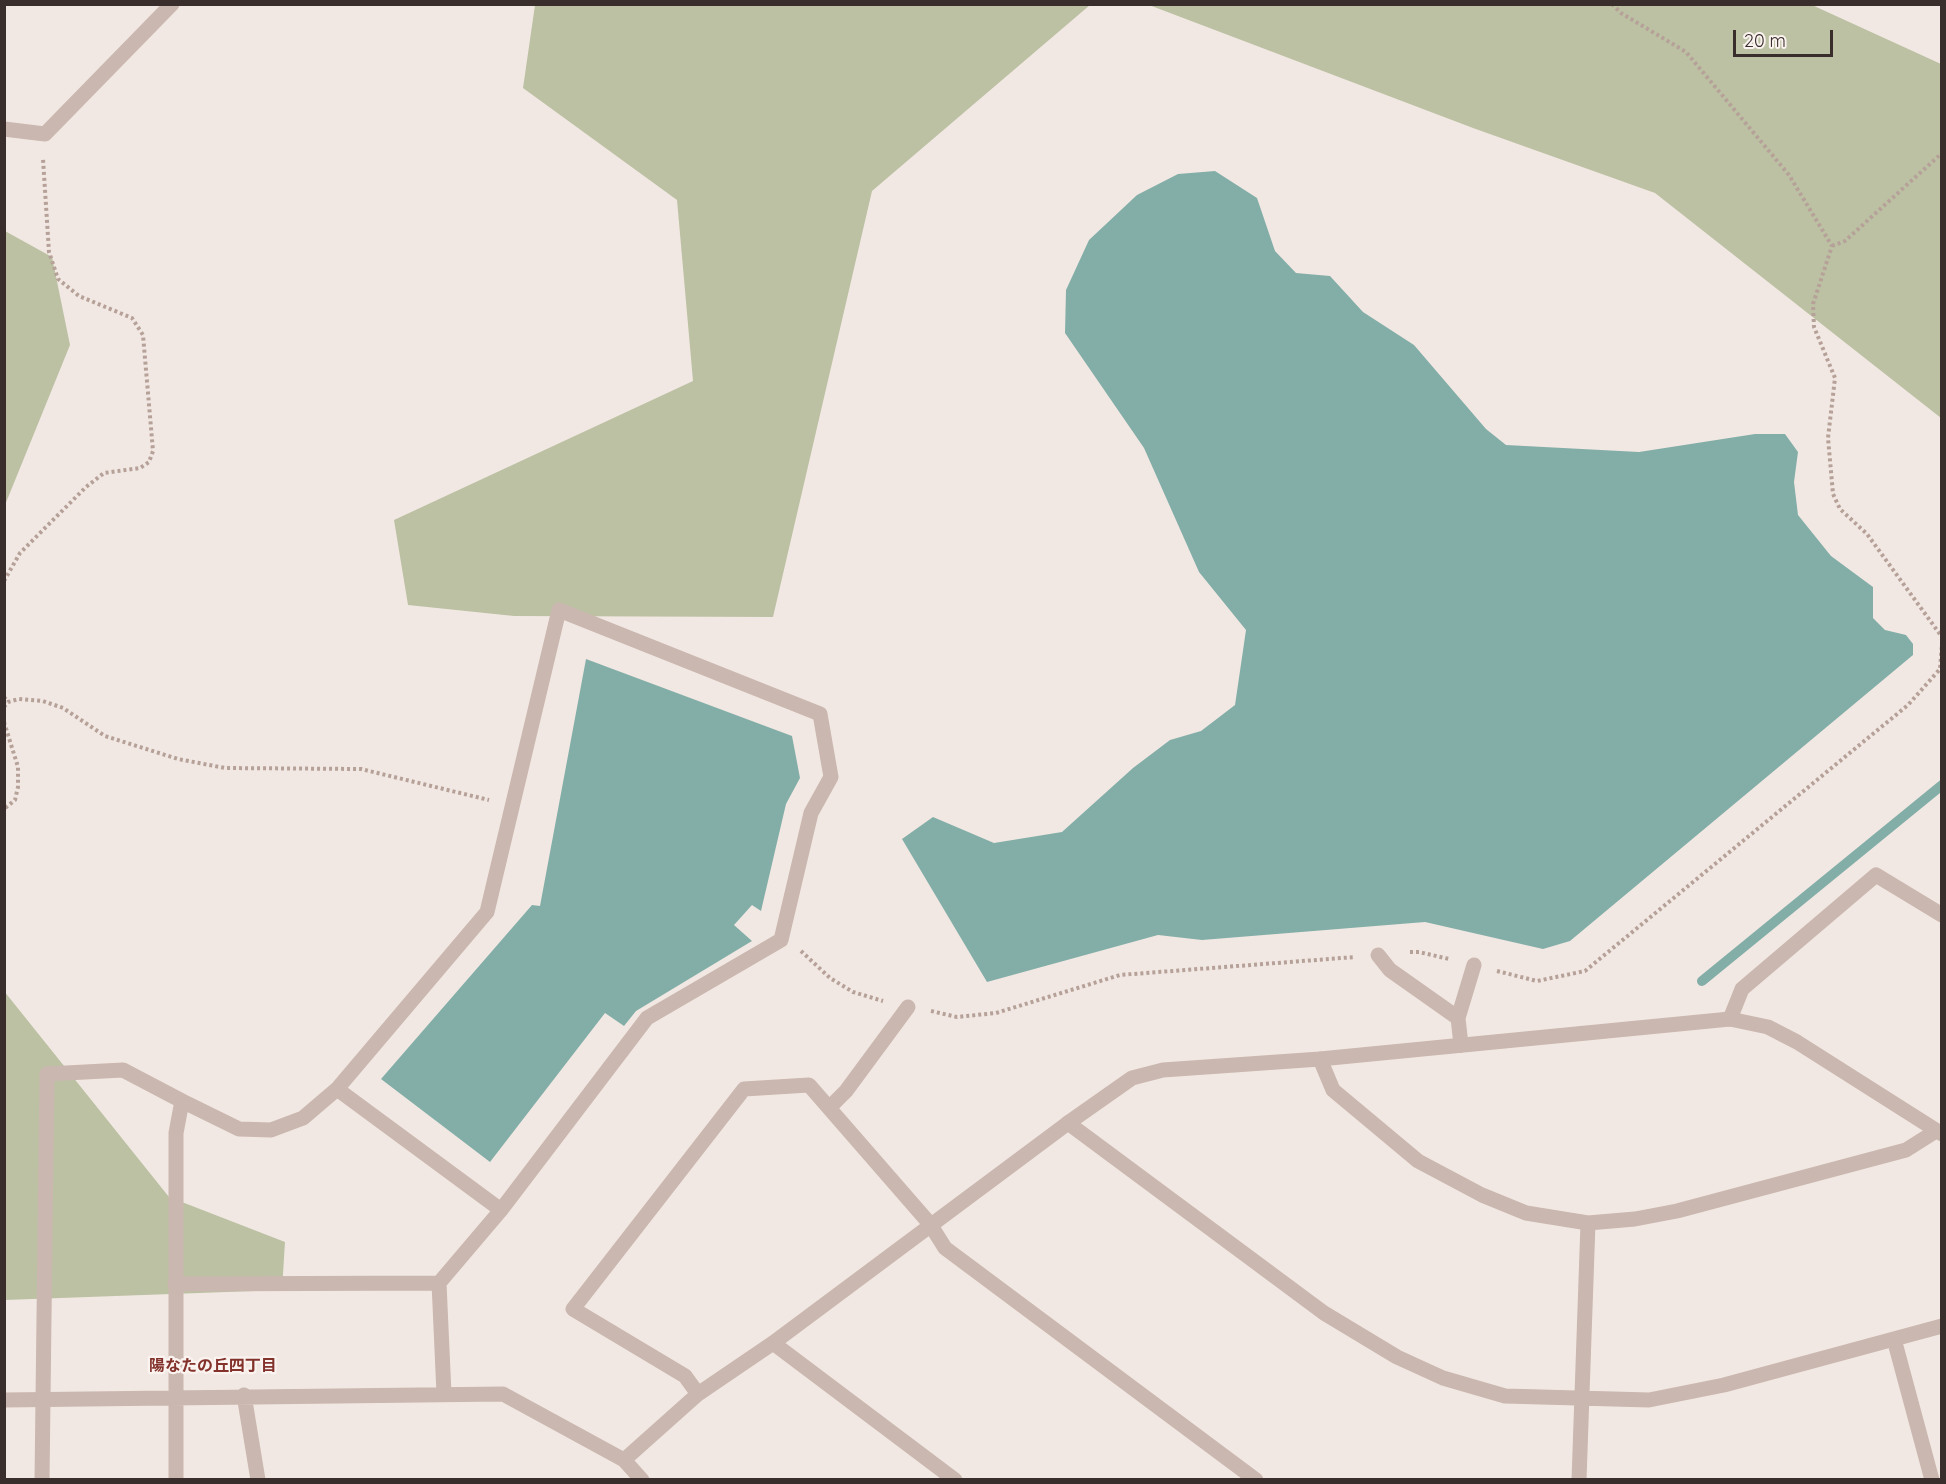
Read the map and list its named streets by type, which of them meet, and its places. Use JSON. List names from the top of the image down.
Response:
{
  "districts": ["陽なたの丘四丁目"],
  "scale_bar": "20 m"
}
